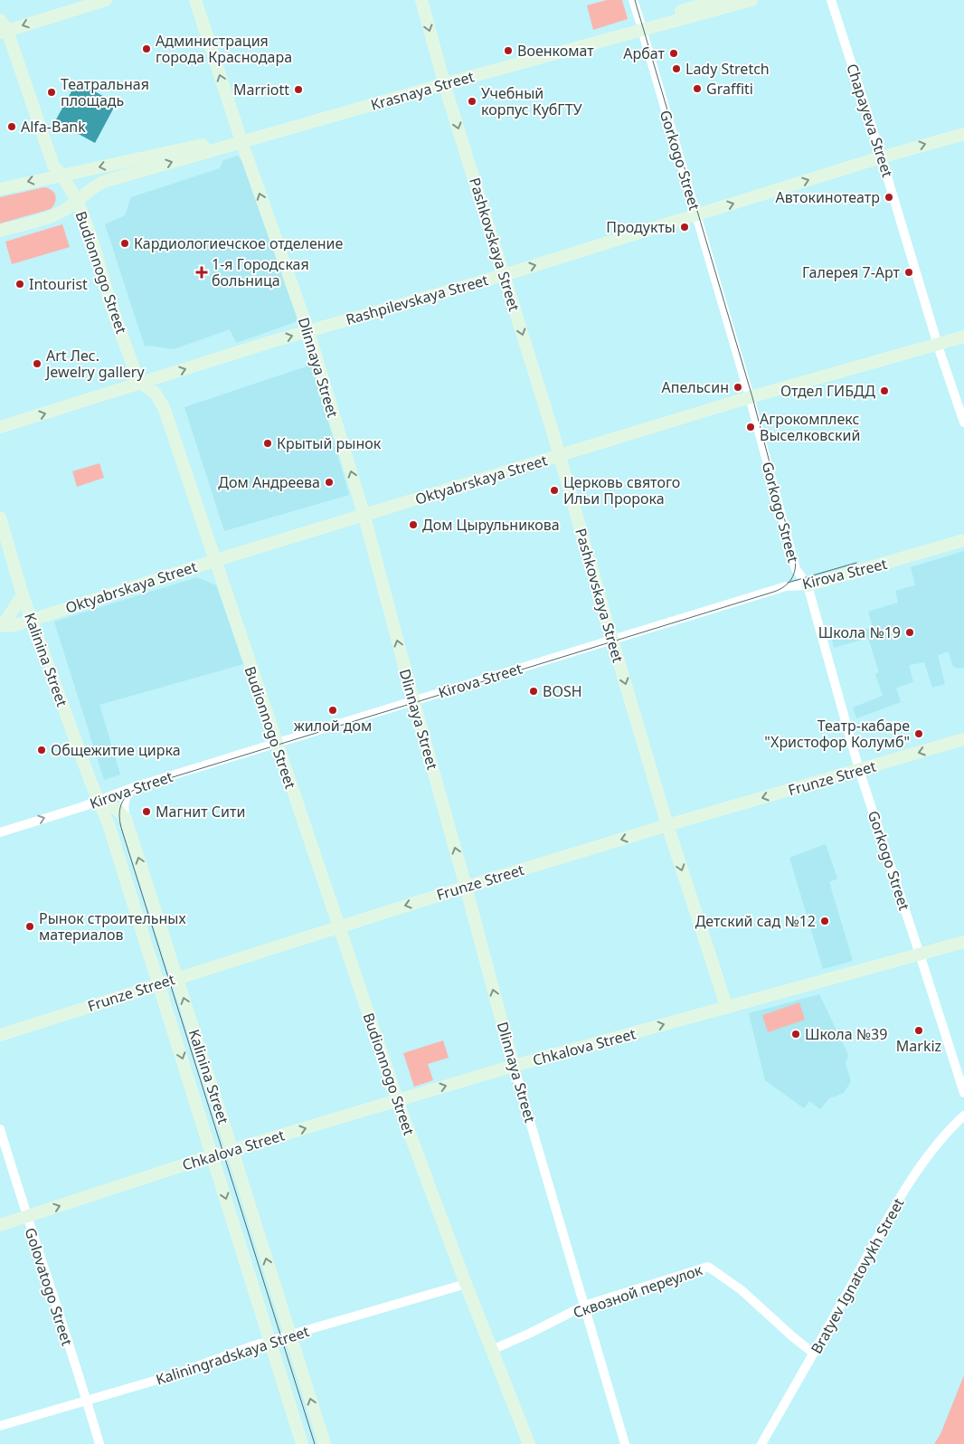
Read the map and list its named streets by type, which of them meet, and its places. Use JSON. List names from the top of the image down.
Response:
{
  "streets": {
    "street": [
      "Krasnaya Street",
      "Chapayeva Street",
      "Gorkogo Street",
      "Pashkovskaya Street",
      "Budionnogo Street",
      "Rashpilevskaya Street",
      "Dlinnaya Street",
      "Oktyabrskaya Street",
      "Kirova Street",
      "Kalinina Street",
      "Frunze Street",
      "Chkalova Street",
      "Bratyev Ignatovykh Street",
      "Golovatogo Street",
      "Сквозной переулок",
      "Kaliningradskaya Street"
    ]
  },
  "crossings": [
    ["Krasnaya Street", "Gorkogo Street"],
    ["Krasnaya Street", "Pashkovskaya Street"],
    ["Krasnaya Street", "Budionnogo Street"],
    ["Krasnaya Street", "Dlinnaya Street"],
    ["Chapayeva Street", "Rashpilevskaya Street"],
    ["Chapayeva Street", "Oktyabrskaya Street"],
    ["Gorkogo Street", "Rashpilevskaya Street"],
    ["Gorkogo Street", "Oktyabrskaya Street"],
    ["Gorkogo Street", "Kirova Street"],
    ["Gorkogo Street", "Frunze Street"],
    ["Gorkogo Street", "Chkalova Street"],
    ["Pashkovskaya Street", "Rashpilevskaya Street"],
    ["Pashkovskaya Street", "Oktyabrskaya Street"],
    ["Pashkovskaya Street", "Kirova Street"],
    ["Pashkovskaya Street", "Frunze Street"],
    ["Pashkovskaya Street", "Chkalova Street"],
    ["Budionnogo Street", "Rashpilevskaya Street"],
    ["Budionnogo Street", "Oktyabrskaya Street"],
    ["Budionnogo Street", "Kirova Street"],
    ["Budionnogo Street", "Frunze Street"],
    ["Budionnogo Street", "Chkalova Street"],
    ["Budionnogo Street", "Сквозной переулок"],
    ["Budionnogo Street", "Kaliningradskaya Street"],
    ["Rashpilevskaya Street", "Dlinnaya Street"],
    ["Dlinnaya Street", "Oktyabrskaya Street"],
    ["Dlinnaya Street", "Kirova Street"],
    ["Dlinnaya Street", "Frunze Street"],
    ["Dlinnaya Street", "Chkalova Street"],
    ["Dlinnaya Street", "Сквозной переулок"],
    ["Oktyabrskaya Street", "Kalinina Street"],
    ["Kirova Street", "Kalinina Street"],
    ["Kalinina Street", "Frunze Street"],
    ["Kalinina Street", "Chkalova Street"],
    ["Kalinina Street", "Kaliningradskaya Street"],
    ["Chkalova Street", "Golovatogo Street"],
    ["Bratyev Ignatovykh Street", "Сквозной переулок"],
    ["Golovatogo Street", "Kaliningradskaya Street"]
  ],
  "one_way": [
    "Pashkovskaya Street",
    "Rashpilevskaya Street",
    "Dlinnaya Street",
    "Frunze Street",
    "Chkalova Street"
  ],
  "places": {
    "other": [
      "Администрация города Краснодара",
      "Военкомат",
      "Арбат",
      "Lady Stretch",
      "Graffiti",
      "Marriott",
      "Театральная площадь",
      "Учебный корпус КубГТУ",
      "Alfa-Bank",
      "Автокинотеатр",
      "Продукты",
      "Кардиологиечское отделение",
      "Галерея 7-Арт",
      "Intourist",
      "Art Лес. Jewelry gallery",
      "Апельсин",
      "Отдел ГИБДД",
      "Агрокомплекс Выселковский",
      "Крытый рынок",
      "Дом Андреева",
      "Церковь святого Ильи Пророка",
      "Дом Цырульникова",
      "Школа №19",
      "BOSH",
      "жилой дом",
      "Театр-кабаре \"Христофор Колумб\"",
      "Общежитие цирка",
      "Магнит Сити",
      "Детский сад №12",
      "Рынок строительных материалов",
      "Markiz",
      "Школа №39"
    ],
    "health": ["1-я Городская больница"]
  }
}
